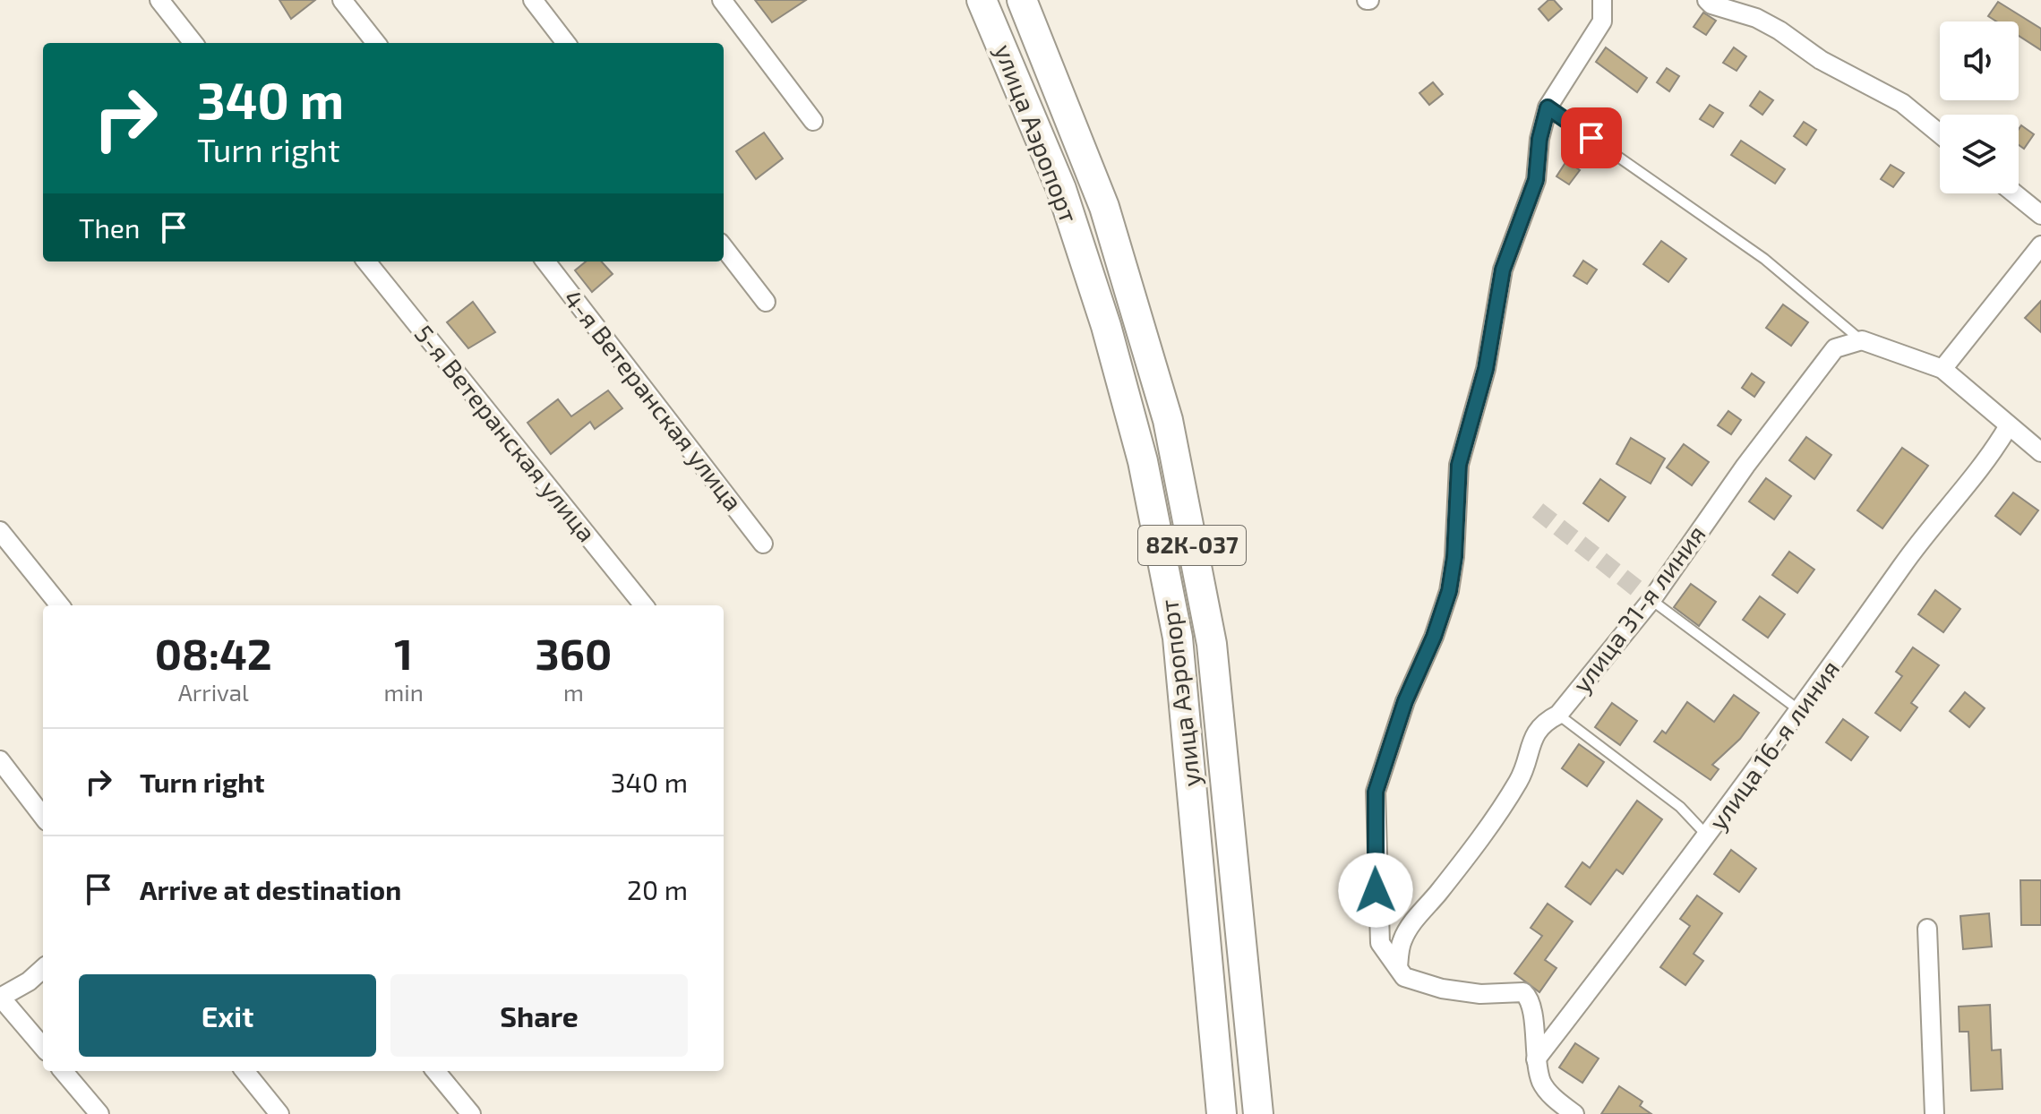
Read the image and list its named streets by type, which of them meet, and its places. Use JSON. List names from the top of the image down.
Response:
{
  "streets": {
    "main road": ["улица Аэропорт", "82К-037"],
    "street": [
      "4-я Ветеранская улица",
      "5-я Ветеранская улица",
      "улица 31-я линия",
      "улица 16-я линия"
    ]
  },
  "page": {
    "turn": ["340 m", "Turn right"],
    "then": "Then",
    "eta": [
      "08:42",
      "Arrival",
      "1",
      "min",
      "360",
      "m"
    ],
    "list": [
      {
        "name": "Turn right",
        "value": "340 m"
      },
      {
        "name": "Arrive at destination",
        "value": "20 m"
      }
    ],
    "buttons": ["Exit", "Share"]
  }
}
